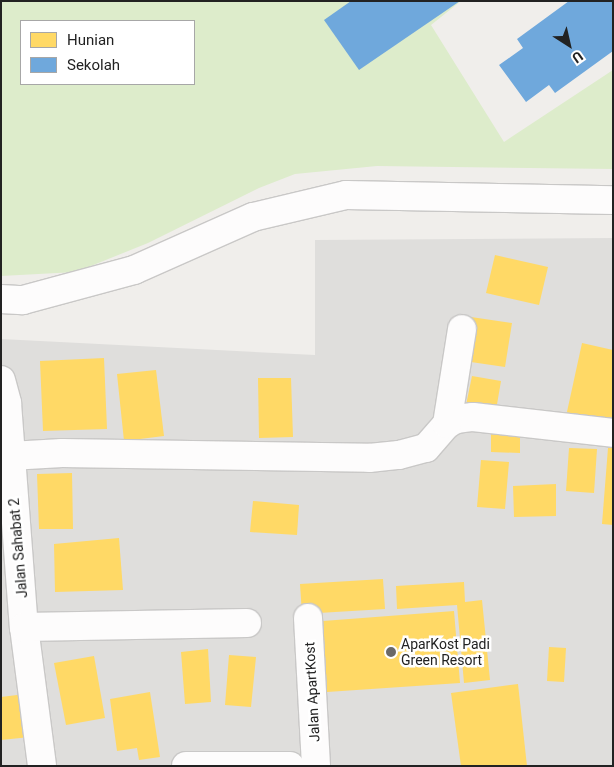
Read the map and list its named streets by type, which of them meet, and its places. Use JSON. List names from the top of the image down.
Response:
{
  "streets": {
    "street": ["Jalan Sahabat 2", "Jalan ApartKost"]
  },
  "places": ["AparKost Padi Green Resort"],
  "legend": ["Hunian", "Sekolah"],
  "north": "bottom right"
}
